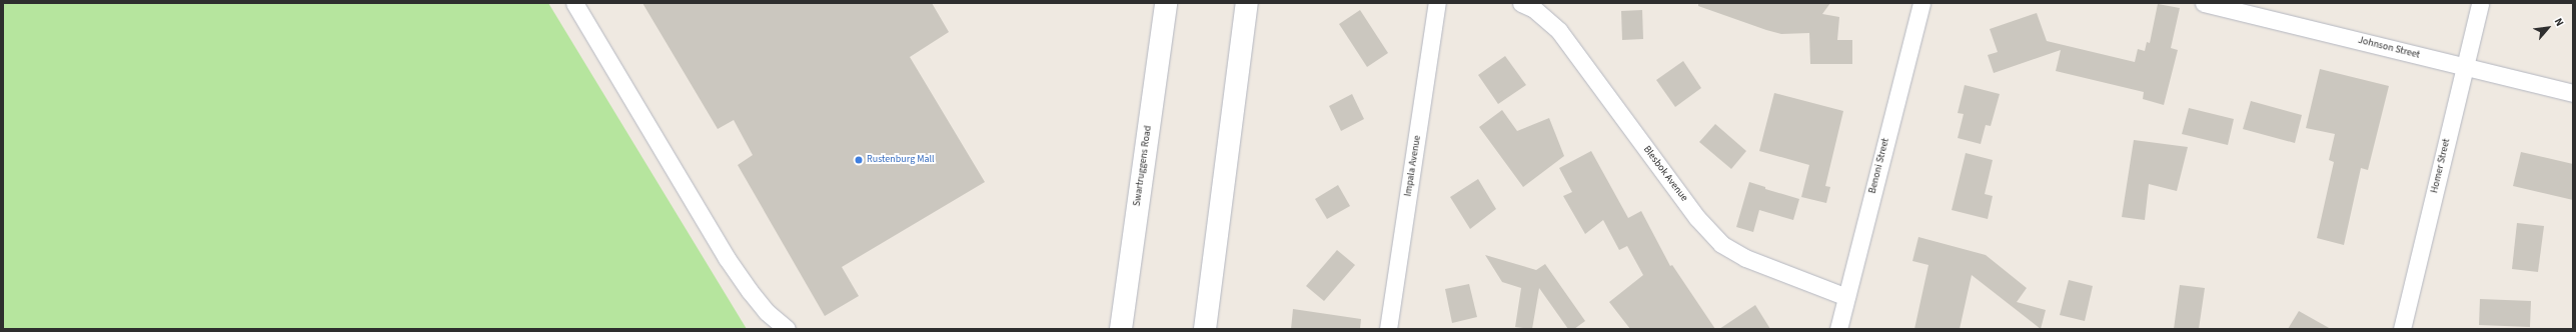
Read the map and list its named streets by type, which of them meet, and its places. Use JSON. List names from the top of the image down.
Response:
{
  "streets": {
    "main road": ["Swartruggens Road"],
    "street": [
      "Johnson Street",
      "Impala Avenue",
      "Benoni Street",
      "Homer Street",
      "Blesbok Avenue"
    ]
  },
  "crossings": [
    ["Johnson Street", "Homer Street"],
    ["Benoni Street", "Blesbok Avenue"]
  ],
  "places": ["Rustenburg Mall"],
  "north": "top right"
}
